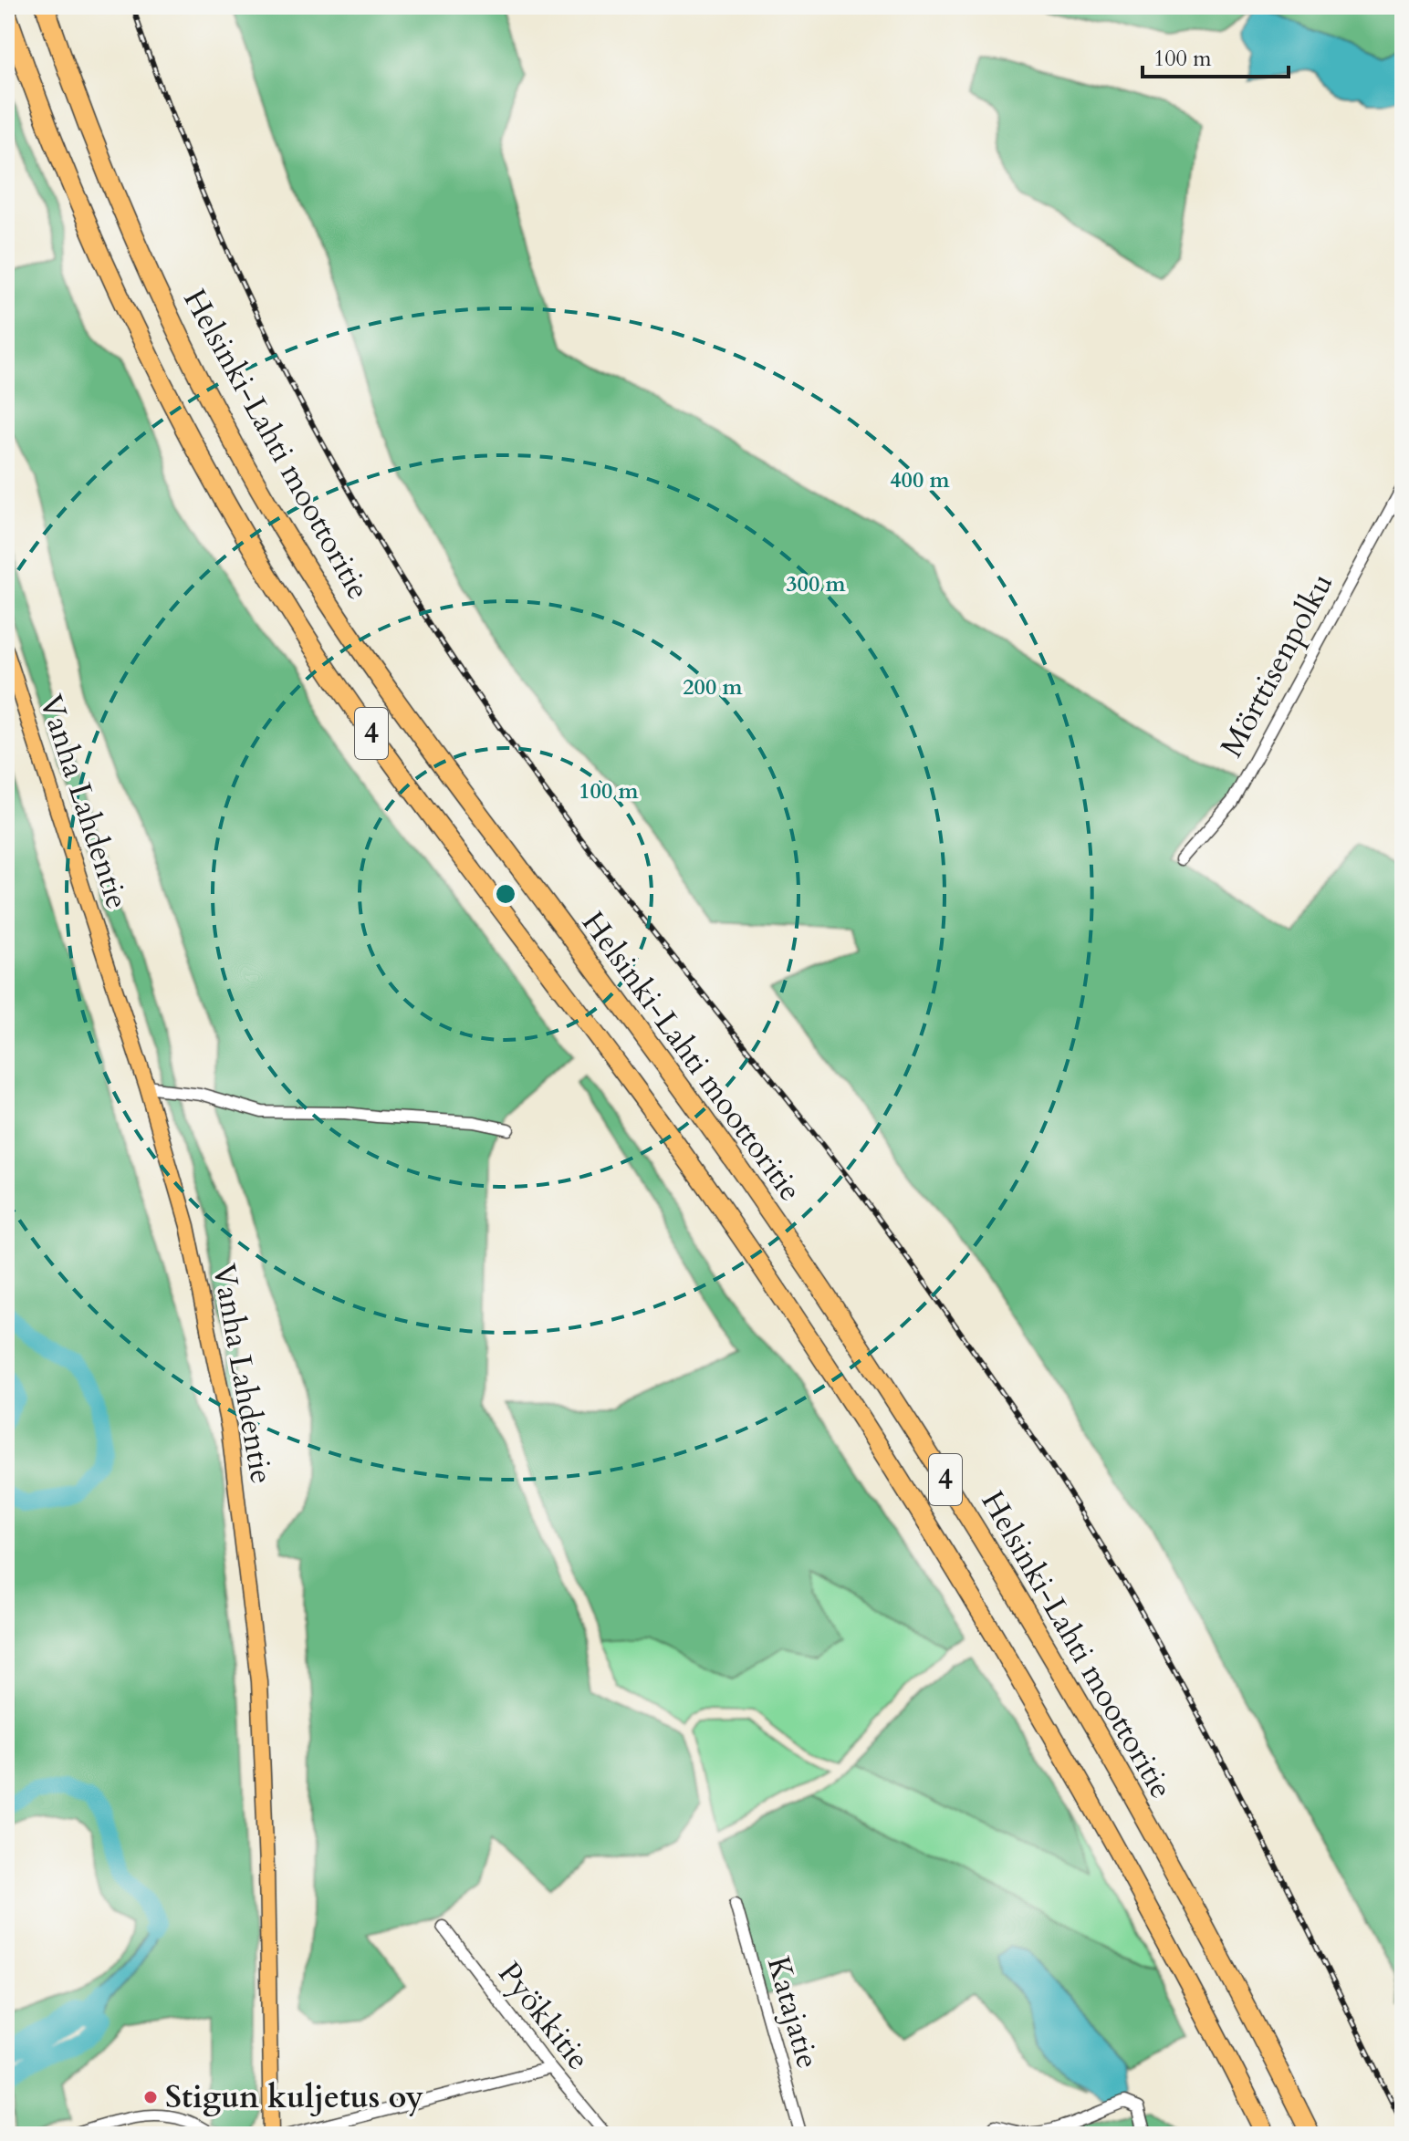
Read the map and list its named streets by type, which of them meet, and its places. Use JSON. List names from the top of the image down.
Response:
{
  "streets": {
    "highway": ["Helsinki-Lahti moottoritie", "4"],
    "main road": ["Vanha Lahdentie"],
    "street": ["Mörttisenpolku", "Katajatie", "Pyökkitie"]
  },
  "places": ["Stigun kuljetus oy"],
  "scale_bar": "100 m",
  "rings": [
    "400 m",
    "300 m",
    "200 m",
    "100 m"
  ]
}
